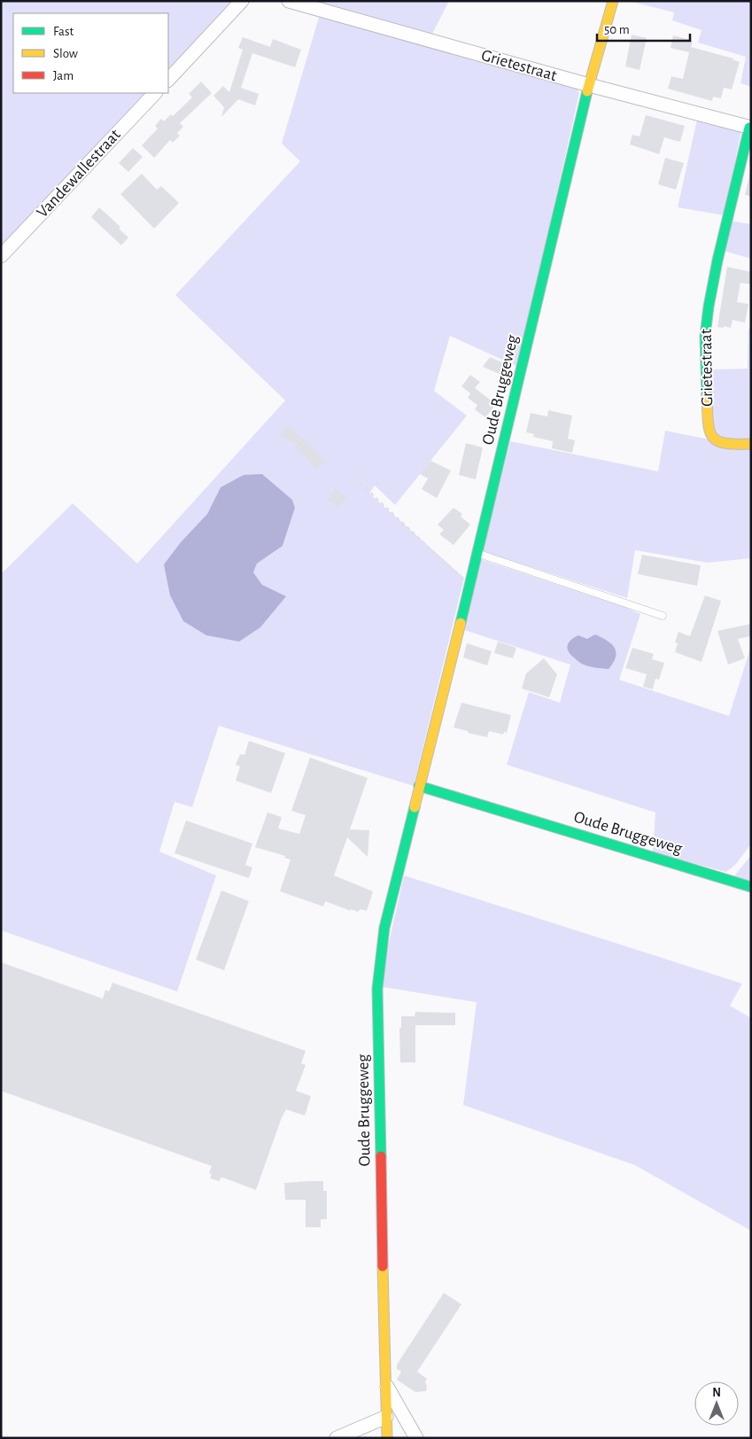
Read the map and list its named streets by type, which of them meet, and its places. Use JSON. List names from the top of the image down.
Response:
{
  "streets": {
    "street": ["Grietestraat", "Vandewallestraat", "Oude Bruggeweg"]
  },
  "crossings": [
    ["Grietestraat", "Oude Bruggeweg"]
  ],
  "legend": ["Fast", "Slow", "Jam"],
  "scale_bar": "50 m",
  "north": "top"
}
